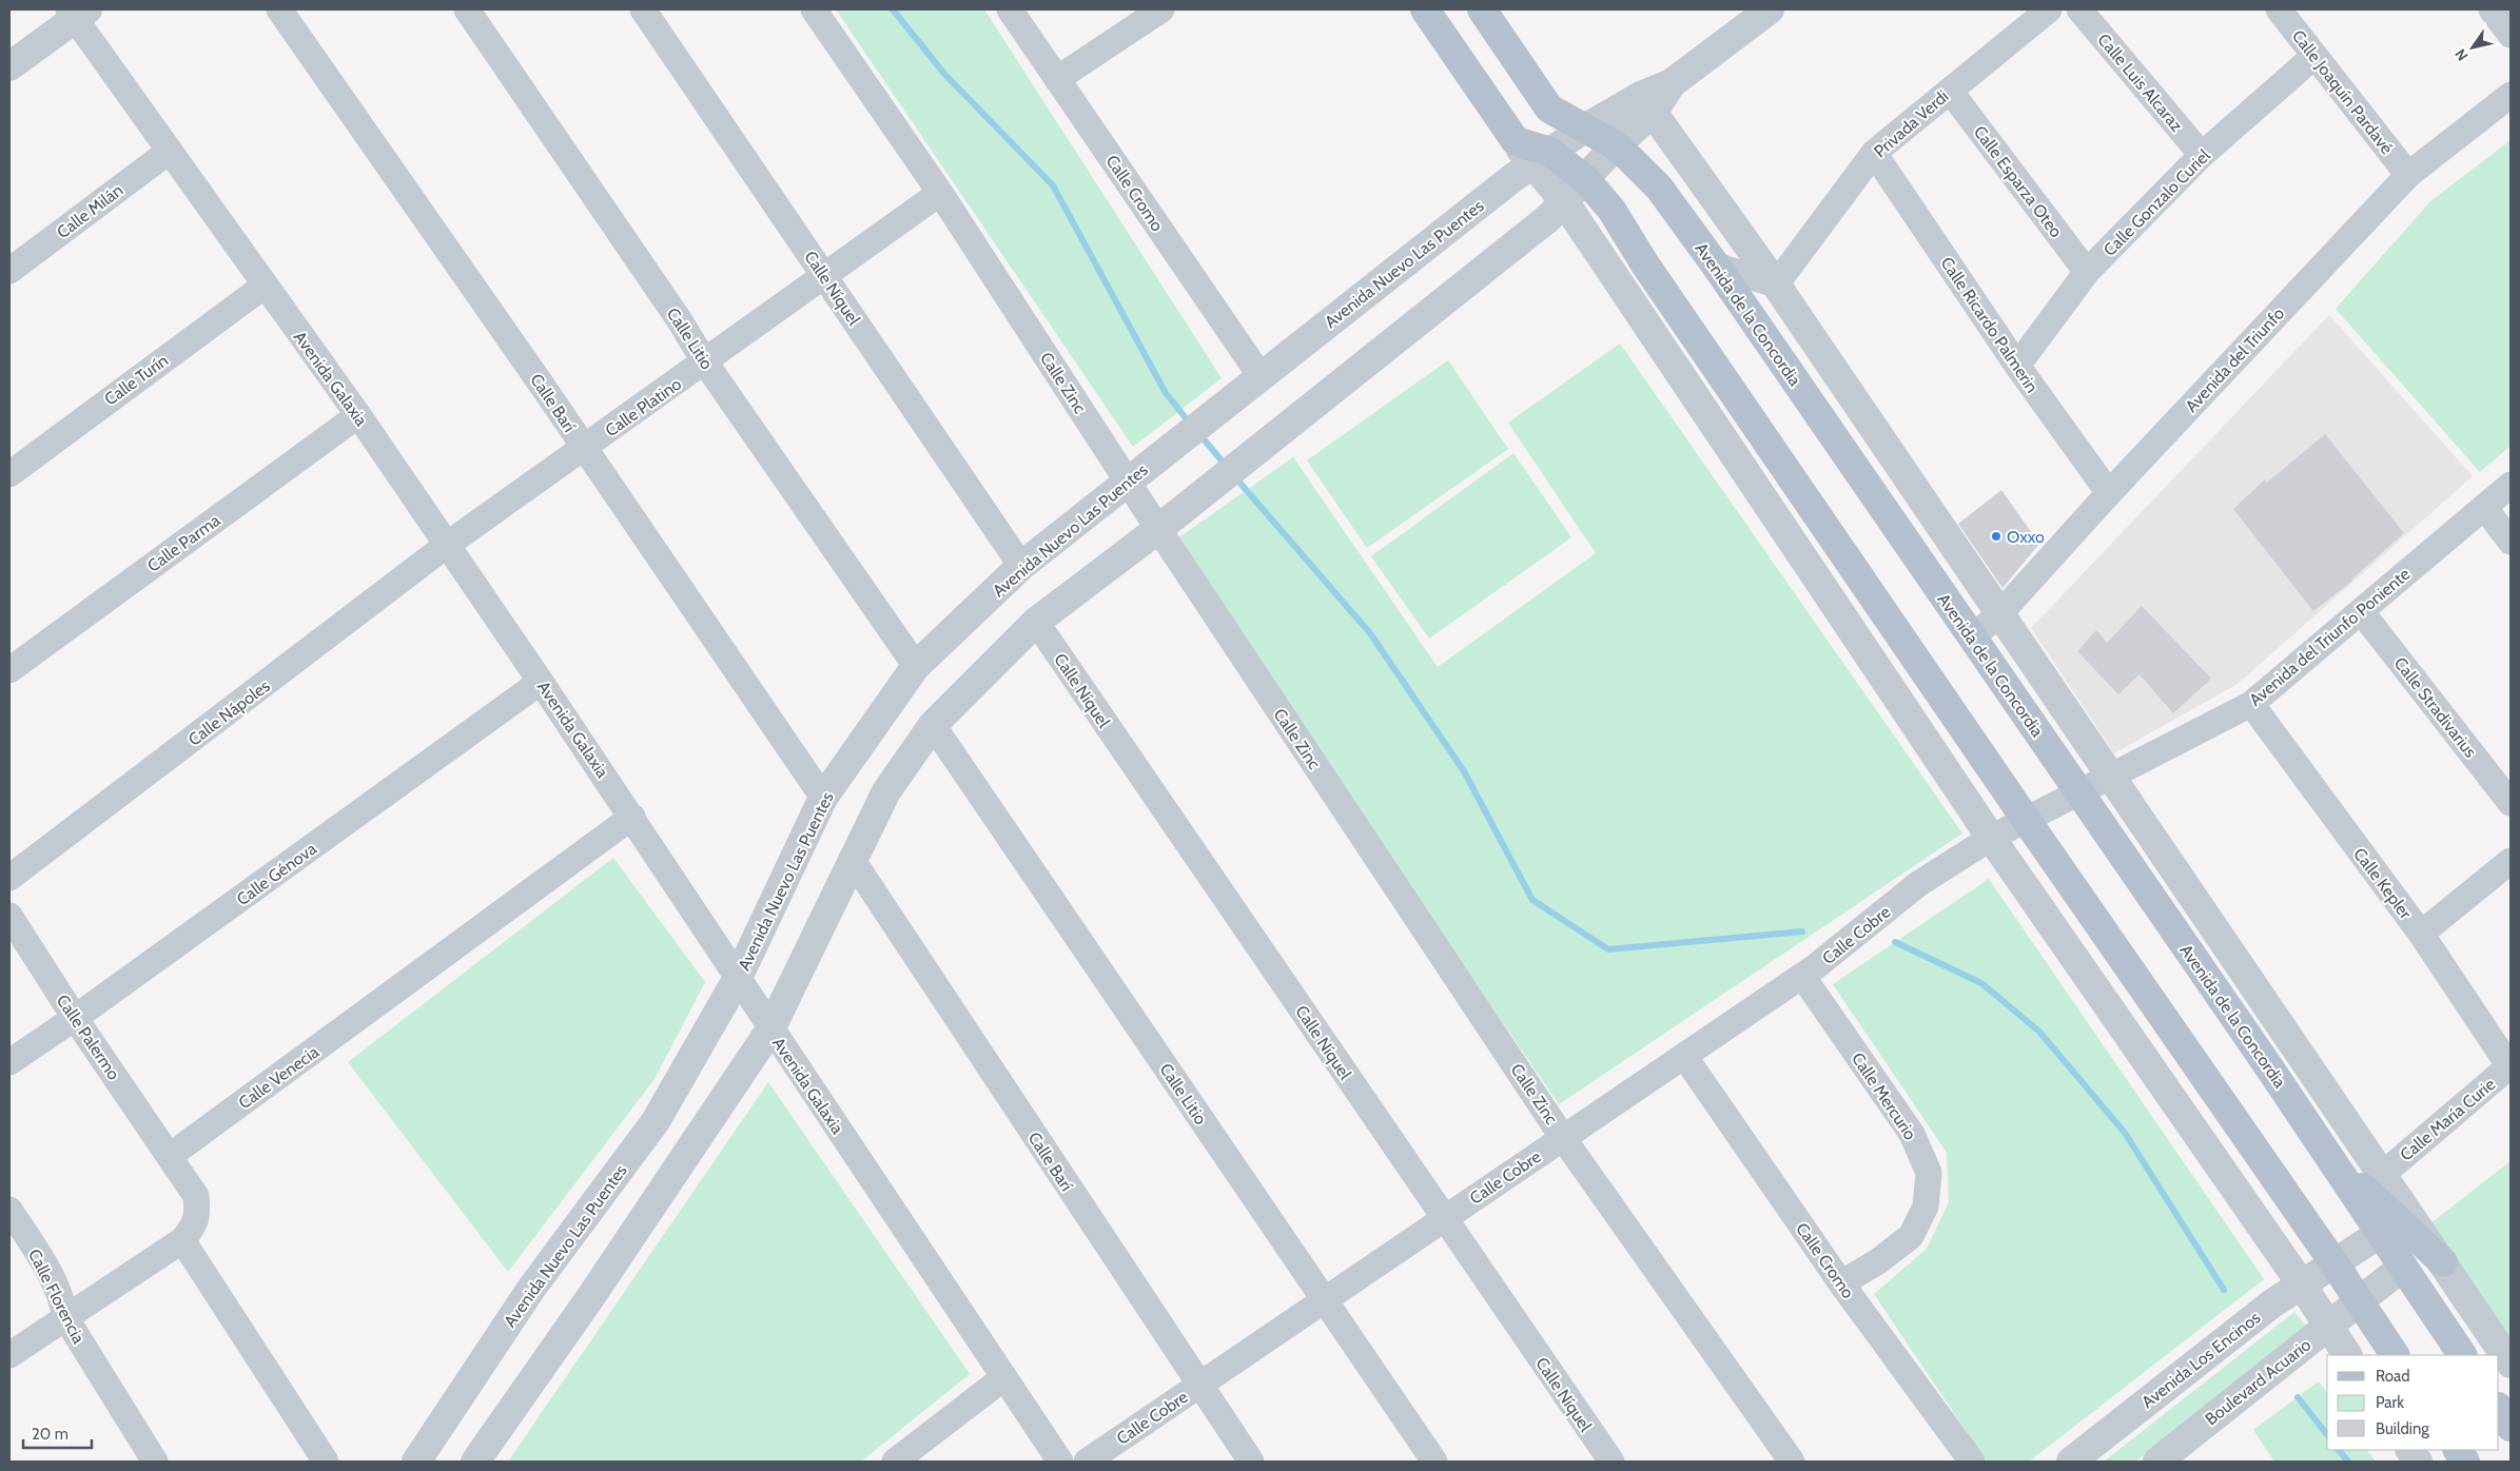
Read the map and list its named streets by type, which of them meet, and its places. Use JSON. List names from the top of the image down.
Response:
{
  "streets": {
    "main road": ["Avenida de la Concordia"],
    "street": [
      "Calle Luis Alcaraz",
      "Calle Joaquín Pardavé",
      "Privada Verdi",
      "Calle Esparza Oteo",
      "Calle Cromo",
      "Calle Gonzalo Curiel",
      "Calle Milán",
      "Avenida Nuevo Las Puentes",
      "Calle Níquel",
      "Calle Ricardo Palmerin",
      "Calle Litio",
      "Avenida del Triunfo",
      "Avenida Galaxia",
      "Calle Turín",
      "Calle Zinc",
      "Calle Barí",
      "Calle Platino",
      "Calle Parma",
      "Avenida del Triunfo Poniente",
      "Calle Stradivarius",
      "Calle Nápoles",
      "Calle Génova",
      "Calle Kepler",
      "Calle Cobre",
      "Calle Palermo",
      "Calle Venecia",
      "Calle Mercurio",
      "Calle María Curie",
      "Calle Florencia",
      "Avenida Los Encinos",
      "Boulevard Acuario"
    ]
  },
  "crossings": [
    ["Calle Luis Alcaraz", "Calle Gonzalo Curiel"],
    ["Calle Joaquín Pardavé", "Calle Gonzalo Curiel"],
    ["Calle Joaquín Pardavé", "Avenida del Triunfo"],
    ["Privada Verdi", "Calle Esparza Oteo"],
    ["Privada Verdi", "Avenida de la Concordia"],
    ["Privada Verdi", "Calle Ricardo Palmerin"],
    ["Calle Esparza Oteo", "Calle Gonzalo Curiel"],
    ["Calle Cromo", "Avenida Nuevo Las Puentes"],
    ["Calle Cromo", "Calle Cobre"],
    ["Calle Cromo", "Calle Mercurio"],
    ["Calle Gonzalo Curiel", "Calle Ricardo Palmerin"],
    ["Calle Milán", "Avenida Galaxia"],
    ["Avenida Nuevo Las Puentes", "Calle Níquel"],
    ["Avenida Nuevo Las Puentes", "Avenida de la Concordia"],
    ["Avenida Nuevo Las Puentes", "Calle Litio"],
    ["Avenida Nuevo Las Puentes", "Avenida Galaxia"],
    ["Avenida Nuevo Las Puentes", "Calle Zinc"],
    ["Avenida Nuevo Las Puentes", "Calle Barí"],
    ["Calle Níquel", "Calle Platino"],
    ["Calle Níquel", "Calle Cobre"],
    ["Avenida de la Concordia", "Avenida del Triunfo"],
    ["Avenida de la Concordia", "Avenida del Triunfo Poniente"],
    ["Avenida de la Concordia", "Calle María Curie"],
    ["Avenida de la Concordia", "Avenida Los Encinos"],
    ["Avenida de la Concordia", "Boulevard Acuario"],
    ["Calle Ricardo Palmerin", "Avenida del Triunfo"],
    ["Calle Litio", "Calle Platino"],
    ["Calle Litio", "Calle Cobre"],
    ["Avenida Galaxia", "Calle Turín"],
    ["Avenida Galaxia", "Calle Platino"],
    ["Avenida Galaxia", "Calle Parma"],
    ["Avenida Galaxia", "Calle Nápoles"],
    ["Avenida Galaxia", "Calle Génova"],
    ["Avenida Galaxia", "Calle Venecia"],
    ["Calle Zinc", "Calle Platino"],
    ["Calle Zinc", "Calle Cobre"],
    ["Calle Barí", "Calle Platino"],
    ["Calle Barí", "Calle Cobre"],
    ["Calle Platino", "Calle Nápoles"],
    ["Avenida del Triunfo Poniente", "Calle Stradivarius"],
    ["Avenida del Triunfo Poniente", "Calle Kepler"],
    ["Avenida del Triunfo Poniente", "Calle Cobre"],
    ["Calle Génova", "Calle Palermo"],
    ["Calle Kepler", "Calle María Curie"],
    ["Calle Cobre", "Calle Mercurio"],
    ["Calle Palermo", "Calle Venecia"]
  ],
  "places": ["Oxxo"],
  "legend": ["Road", "Park", "Building"],
  "scale_bar": "20 m",
  "north": "bottom left"
}
